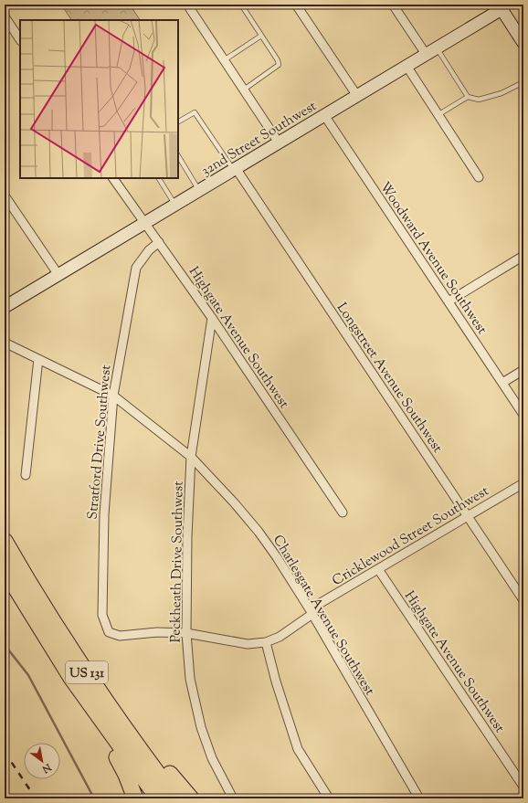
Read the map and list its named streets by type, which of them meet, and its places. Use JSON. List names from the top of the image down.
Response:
{
  "streets": {
    "highway": ["US 131"],
    "street": [
      "32nd Street Southwest",
      "Woodward Avenue Southwest",
      "Highgate Avenue Southwest",
      "Longstreet Avenue Southwest",
      "Stratford Drive Southwest",
      "Cricklewood Street Southwest",
      "Peckheath Drive Southwest",
      "Charlesgate Avenue Southwest"
    ]
  },
  "crossings": [
    ["32nd Street Southwest", "Woodward Avenue Southwest"],
    ["32nd Street Southwest", "Highgate Avenue Southwest"],
    ["32nd Street Southwest", "Longstreet Avenue Southwest"],
    ["Highgate Avenue Southwest", "Stratford Drive Southwest"],
    ["Highgate Avenue Southwest", "Cricklewood Street Southwest"],
    ["Highgate Avenue Southwest", "Peckheath Drive Southwest"],
    ["Longstreet Avenue Southwest", "Cricklewood Street Southwest"],
    ["Stratford Drive Southwest", "Cricklewood Street Southwest"],
    ["Stratford Drive Southwest", "Charlesgate Avenue Southwest"],
    ["Cricklewood Street Southwest", "Peckheath Drive Southwest"],
    ["Cricklewood Street Southwest", "Charlesgate Avenue Southwest"],
    ["Peckheath Drive Southwest", "Charlesgate Avenue Southwest"]
  ],
  "north": "bottom right"
}
